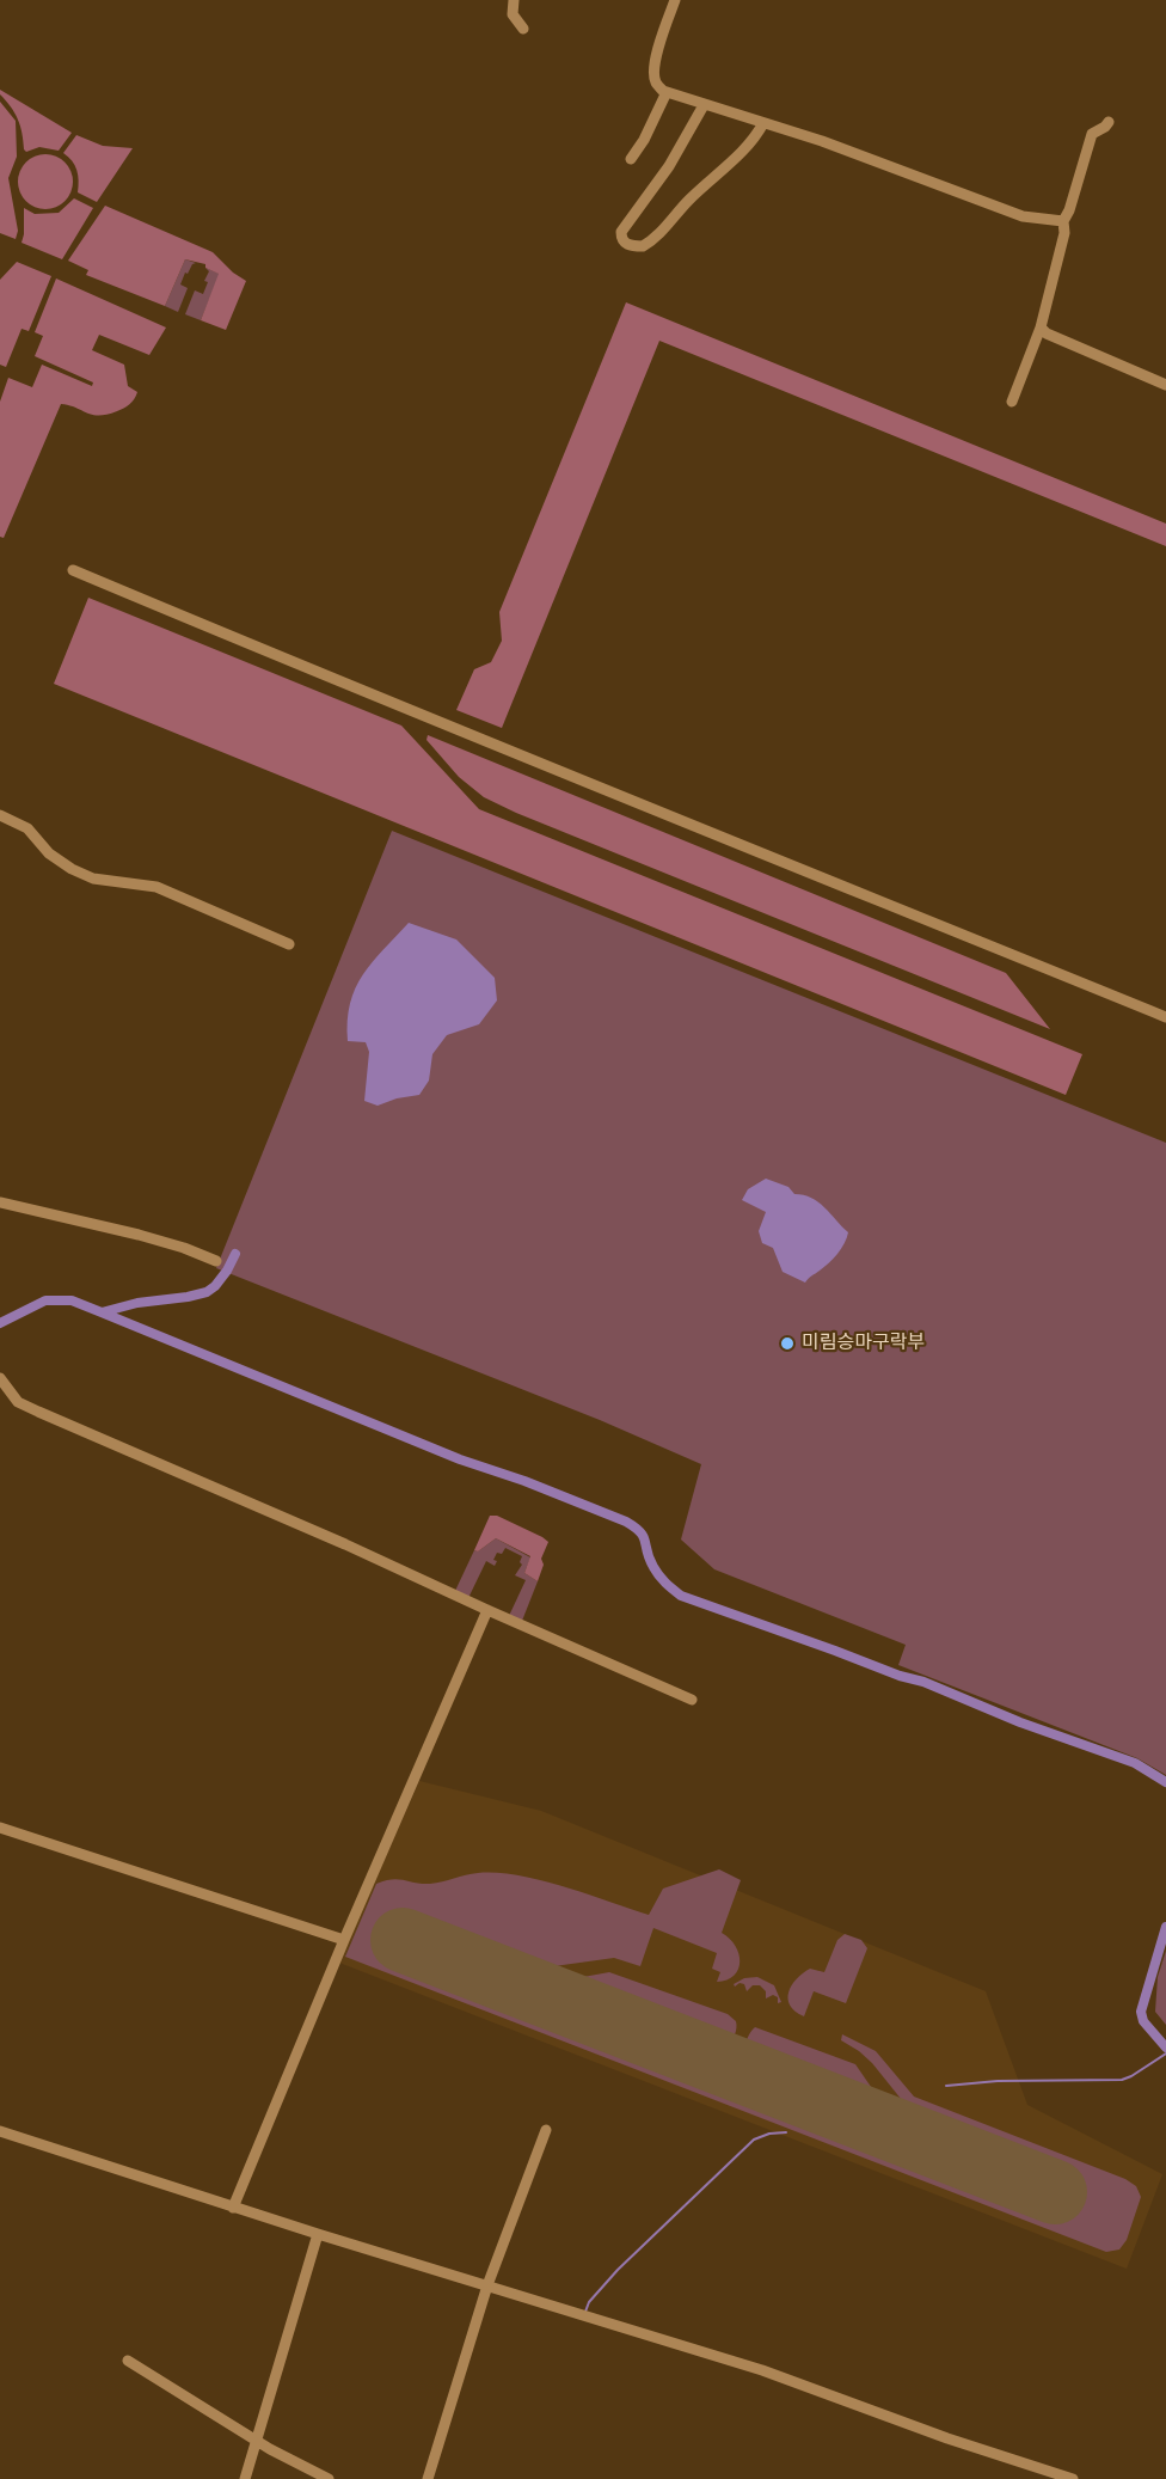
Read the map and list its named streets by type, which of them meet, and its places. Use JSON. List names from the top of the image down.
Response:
{
  "places": ["미림승마구락부"]
}
